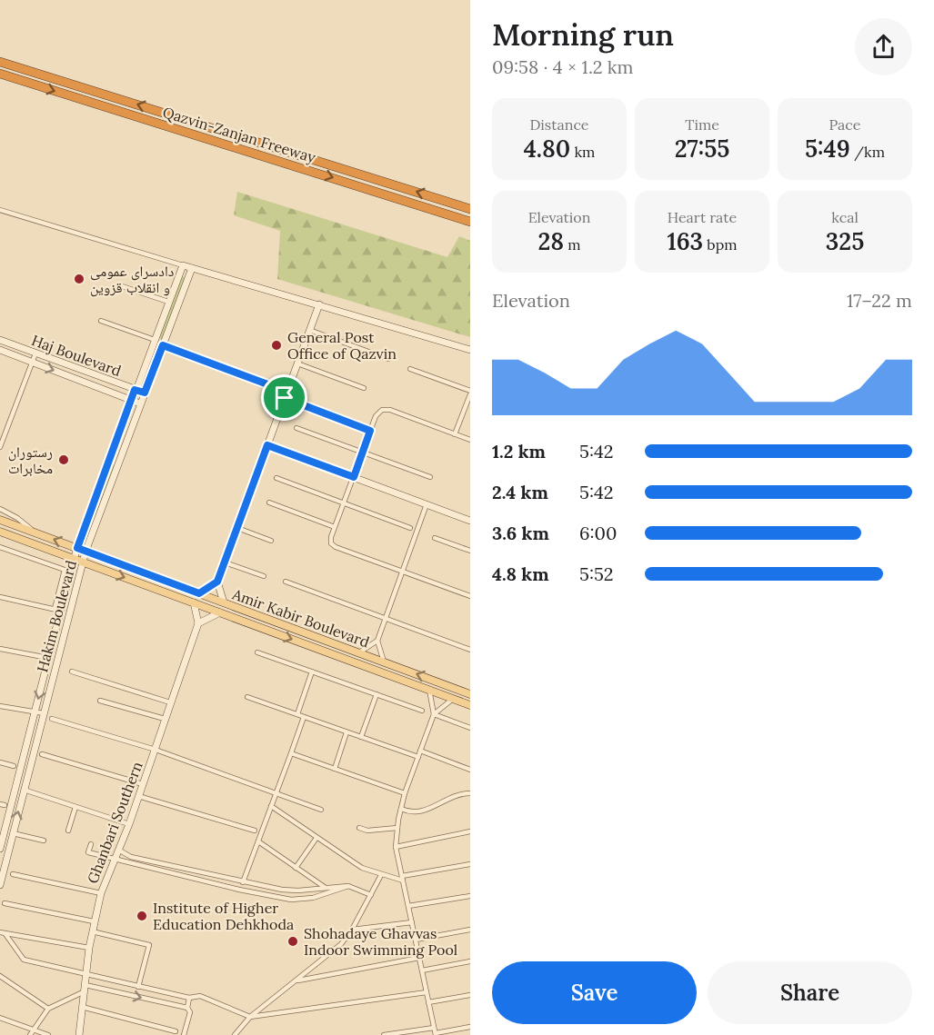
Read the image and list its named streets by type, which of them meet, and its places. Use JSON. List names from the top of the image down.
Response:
{
  "streets": {
    "highway": ["Qazvin-Zanjan Freeway"],
    "main road": [
      "Haj Boulevard",
      "Hakim Boulevard",
      "Amir Kabir Boulevard",
      "Ghanbari Southern"
    ]
  },
  "crossings": [
    ["Haj Boulevard", "Hakim Boulevard"],
    ["Hakim Boulevard", "Amir Kabir Boulevard"]
  ],
  "places": [
    "دادسرای عمومی و انقلاب قزوین",
    "General Post Office of Qazvin",
    "رستوران مخابرات",
    "Institute of Higher Education Dehkhoda",
    "Shohadaye Ghavvas Indoor Swimming Pool"
  ],
  "page": {
    "heading": ["Morning run", "09:58 · 4 × 1.2 km"],
    "stats": [
      ["Distance", "4.80 km"],
      ["Time", "27:55"],
      ["Pace", "5:49 /km"],
      ["Elevation", "28 m"],
      ["Heart rate", "163 bpm"],
      ["kcal", "325"]
    ],
    "chart": ["Elevation", "17–22 m"],
    "list": [
      {
        "name": "1.2 km",
        "note": "5:42"
      },
      {
        "name": "2.4 km",
        "note": "5:42"
      },
      {
        "name": "3.6 km",
        "note": "6:00"
      },
      {
        "name": "4.8 km",
        "note": "5:52"
      }
    ],
    "buttons": ["Save", "Share"]
  }
}
